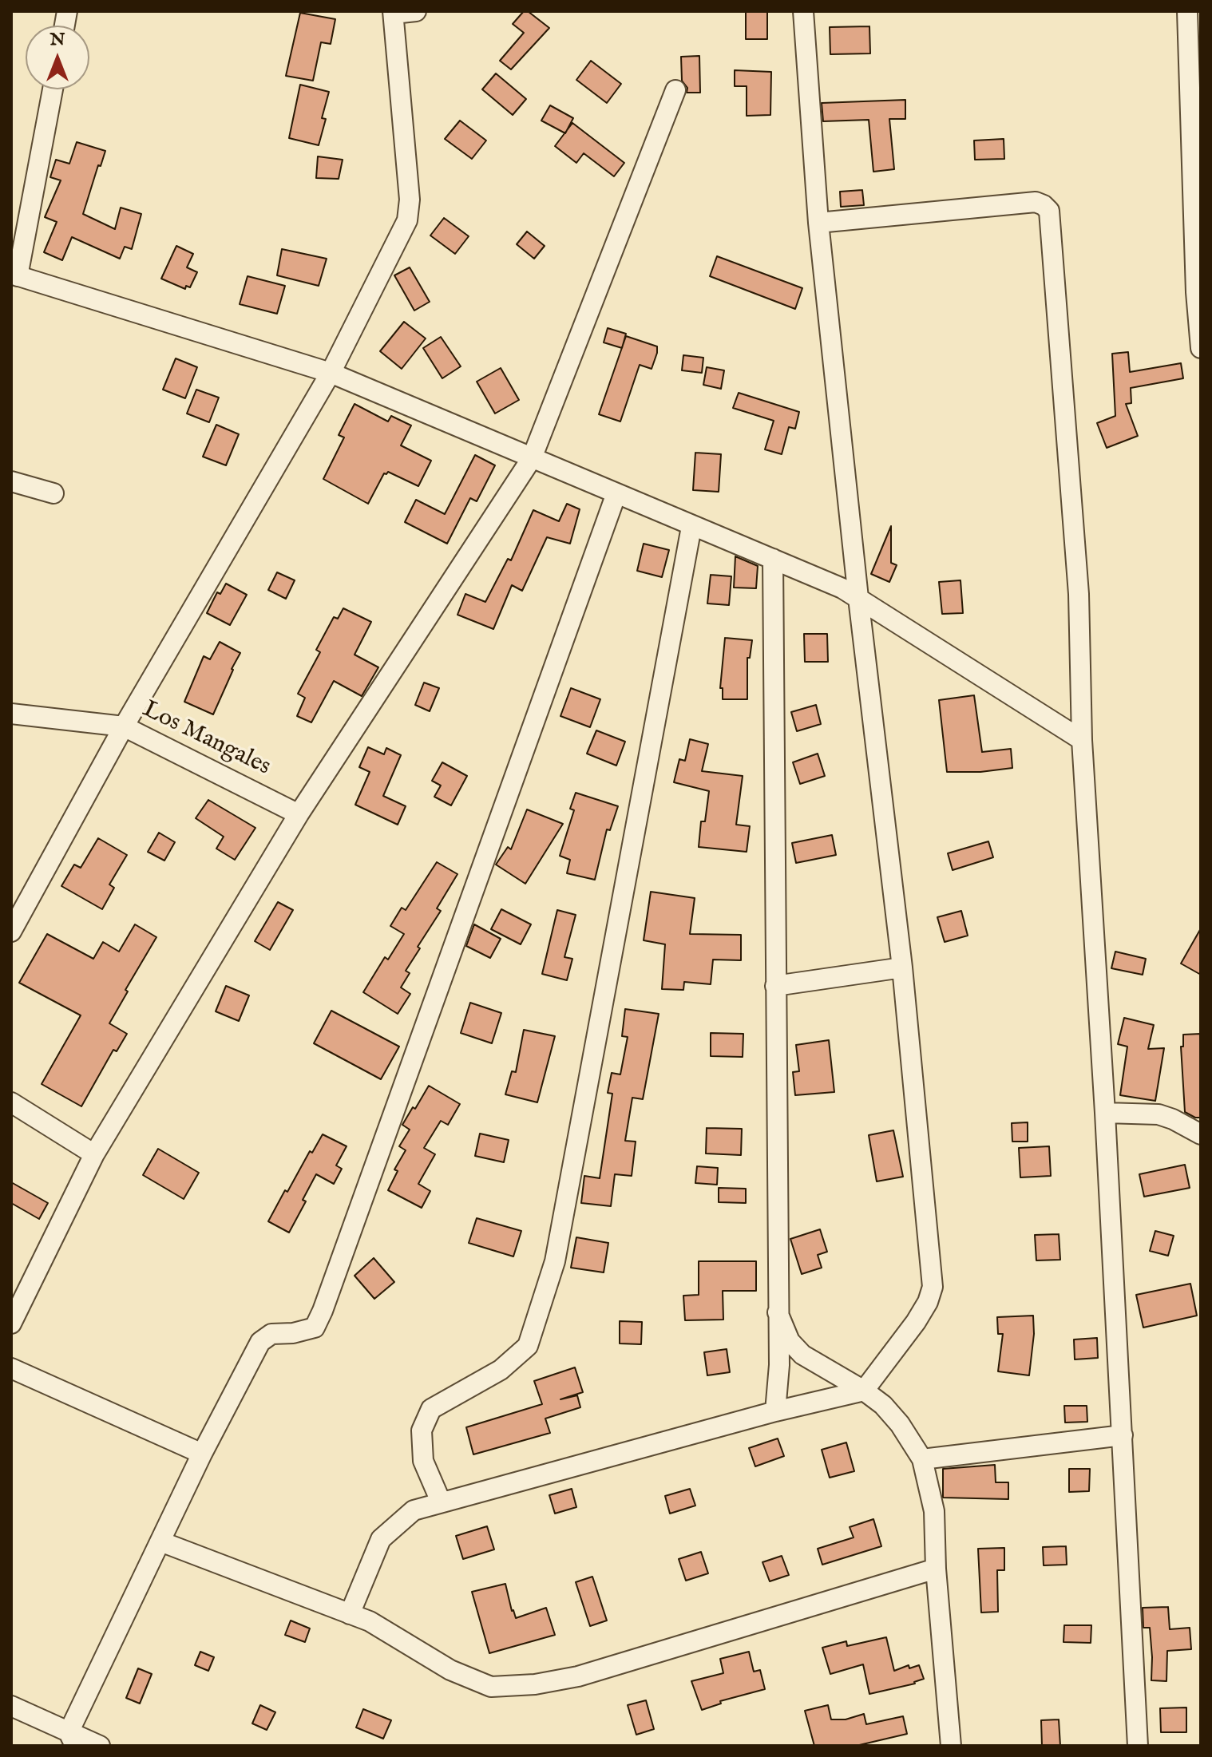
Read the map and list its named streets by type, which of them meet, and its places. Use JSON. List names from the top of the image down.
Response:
{
  "streets": {
    "street": ["Los Mangales"]
  },
  "north": "top"
}
